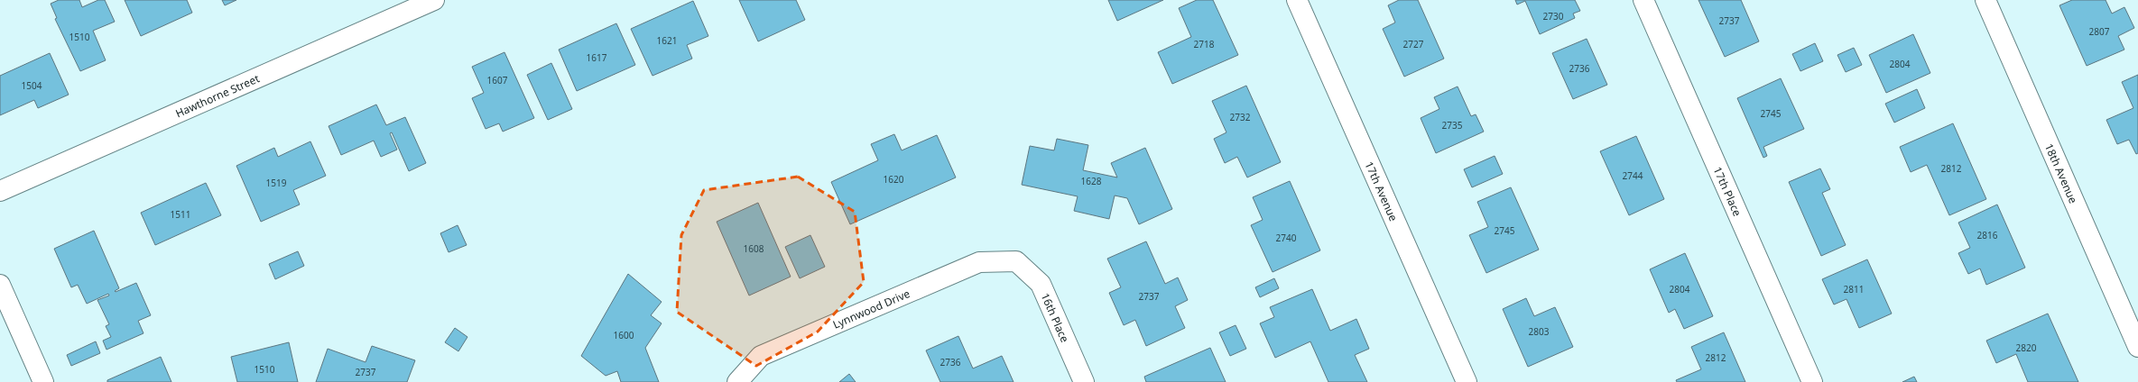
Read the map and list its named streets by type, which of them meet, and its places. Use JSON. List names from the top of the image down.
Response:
{
  "streets": {
    "street": [
      "Hawthorne Street",
      "18th Avenue",
      "17th Avenue",
      "17th Place",
      "Lynnwood Drive",
      "16th Place"
    ]
  },
  "crossings": [
    ["Lynnwood Drive", "16th Place"]
  ],
  "house_numbers": [
    "2730",
    "2737",
    "2807",
    "1510",
    "1621",
    "2718",
    "2727",
    "1617",
    "2804",
    "2736",
    "1607",
    "1504",
    "2745",
    "2732",
    "2735",
    "2812",
    "2744",
    "1620",
    "1628",
    "1519",
    "1511",
    "2745",
    "2816",
    "2740",
    "1608",
    "2804",
    "2811",
    "2737",
    "2803",
    "1600",
    "2820",
    "2812",
    "2736",
    "1510",
    "2737"
  ]
}
